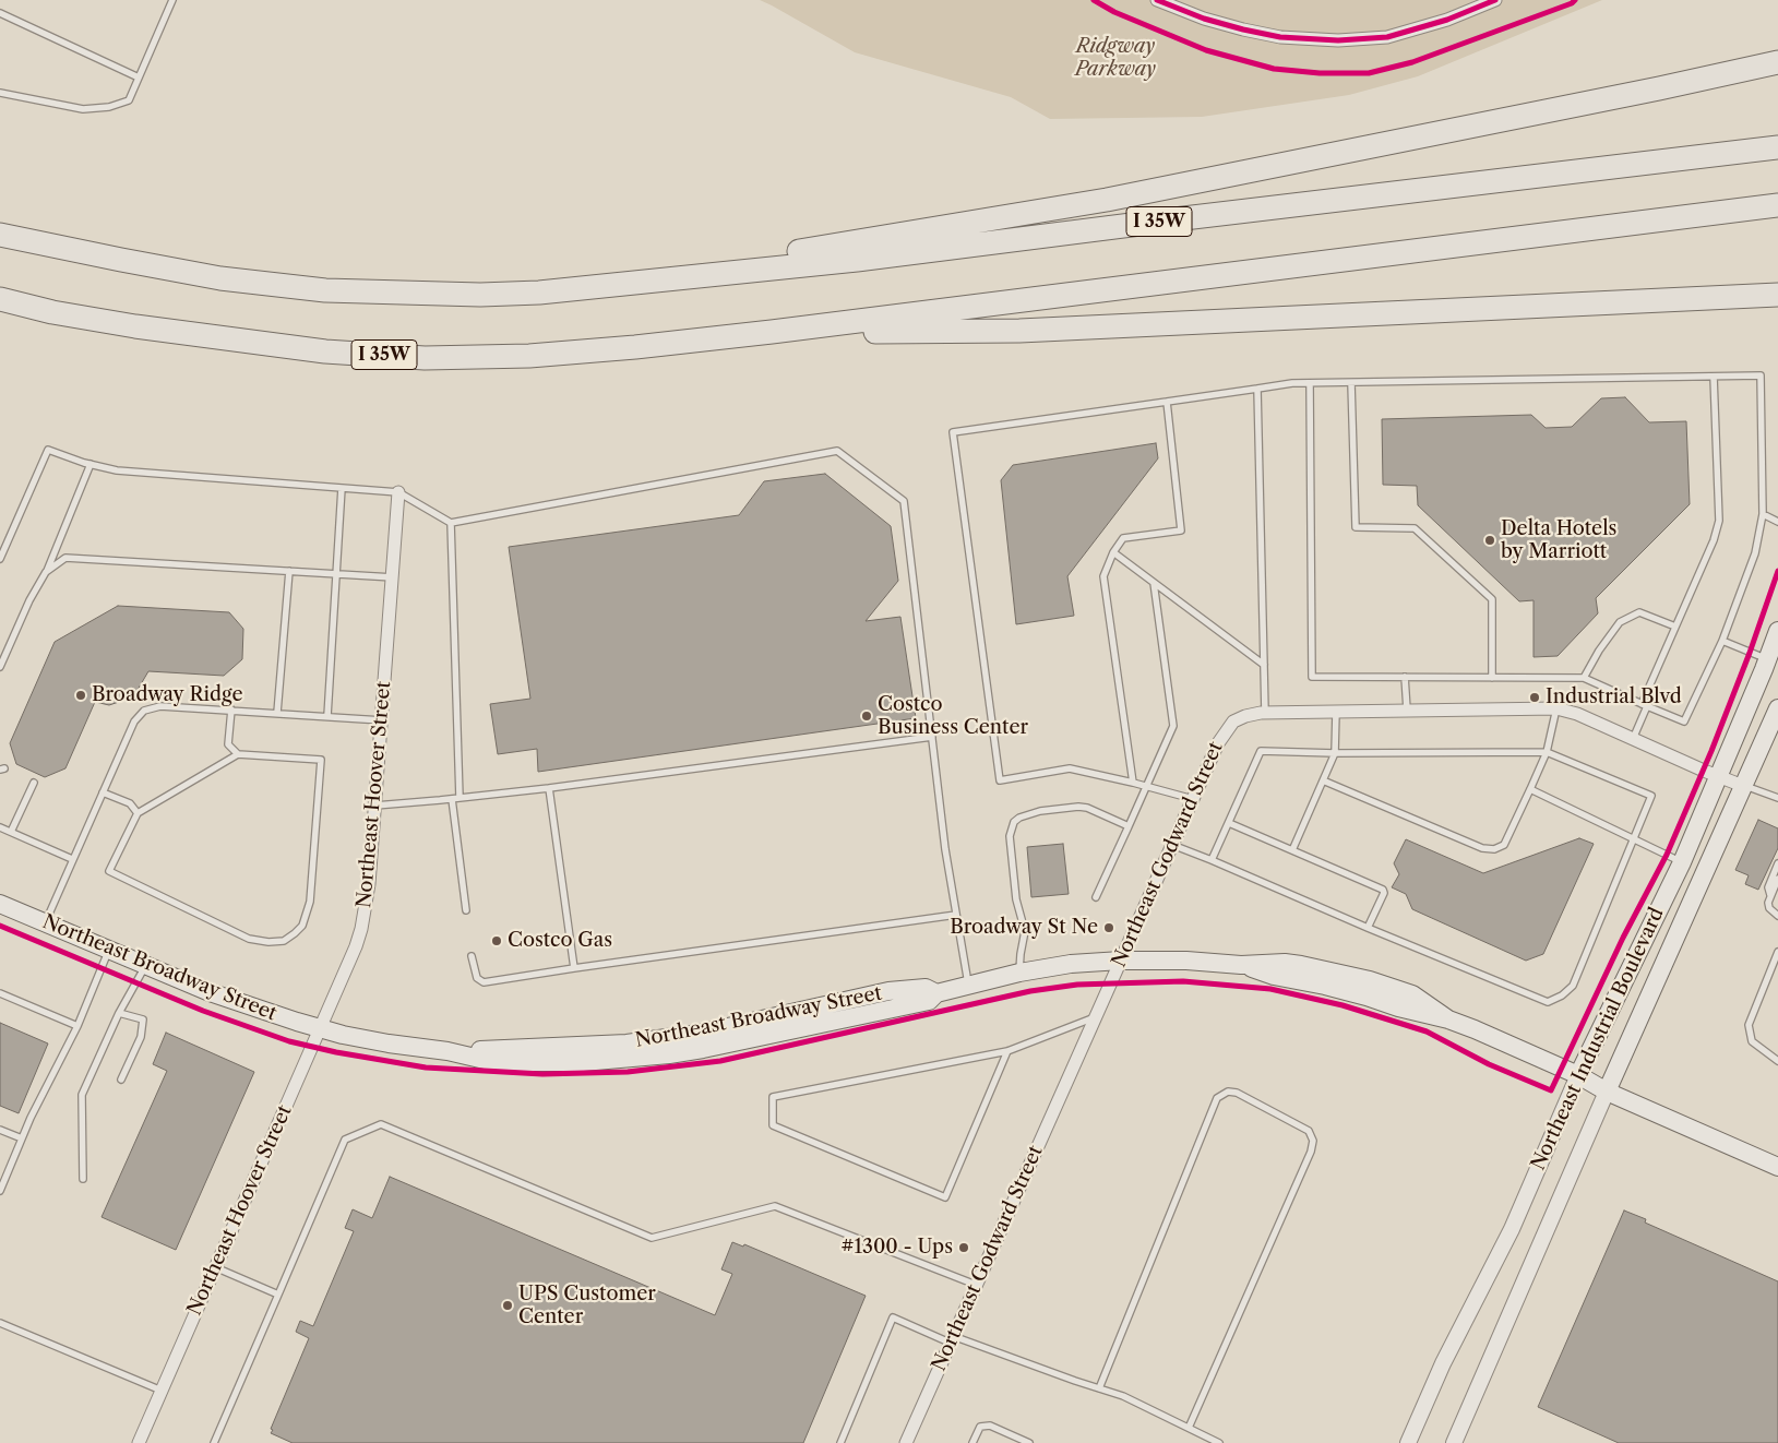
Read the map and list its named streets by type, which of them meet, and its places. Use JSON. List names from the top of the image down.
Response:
{
  "streets": {
    "highway": ["I 35W"],
    "main road": ["Northeast Broadway Street", "Northeast Industrial Boulevard"],
    "street": ["Northeast Hoover Street", "Northeast Godward Street"]
  },
  "crossings": [
    ["Northeast Hoover Street", "Northeast Broadway Street"],
    ["Northeast Godward Street", "Northeast Broadway Street"],
    ["Northeast Godward Street", "Northeast Industrial Boulevard"],
    ["Northeast Broadway Street", "Northeast Industrial Boulevard"]
  ],
  "parks": ["Ridgway Parkway"],
  "places": [
    "Delta Hotels by Marriott",
    "Broadway Ridge",
    "Industrial Blvd",
    "Costco Business Center",
    "Broadway St Ne",
    "Costco Gas",
    "#1300 - Ups",
    "UPS Customer Center"
  ]
}
